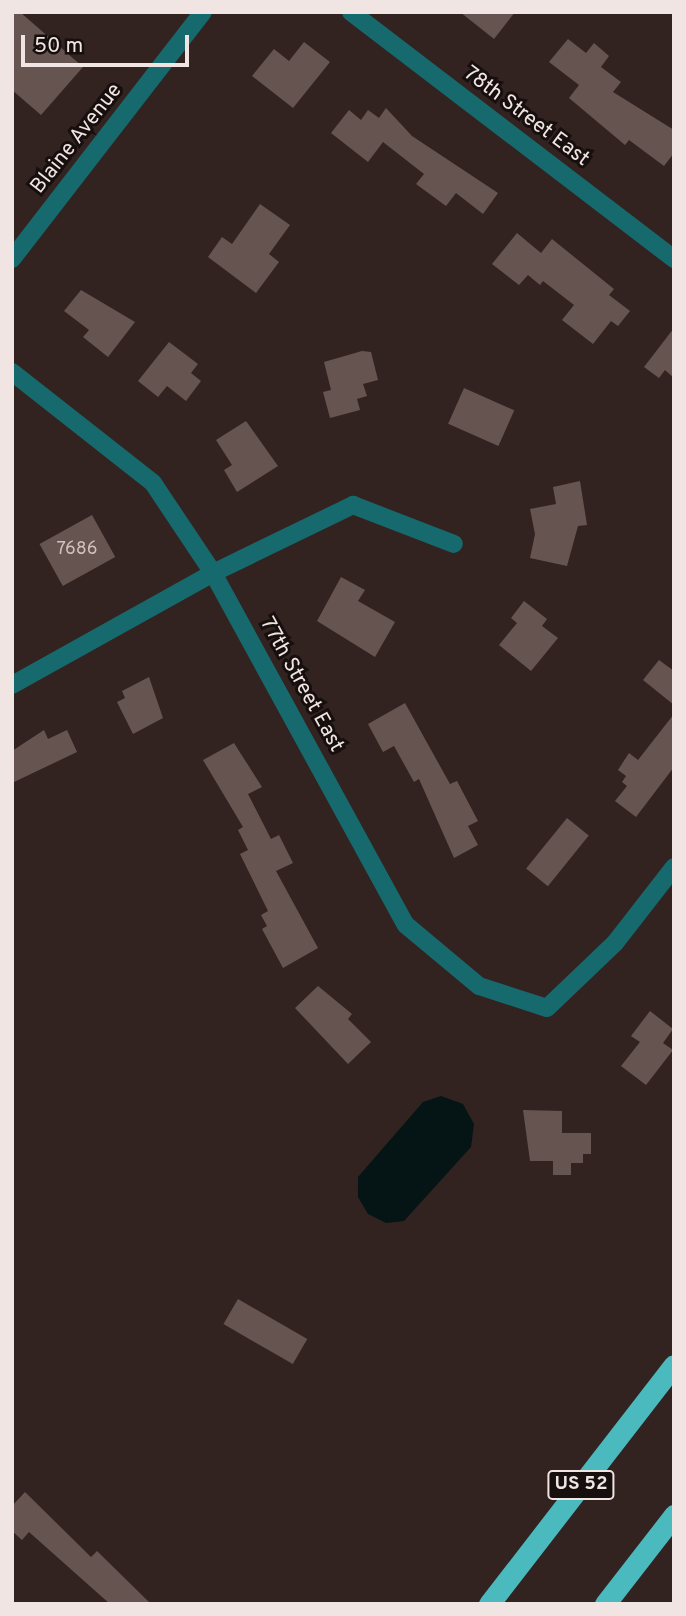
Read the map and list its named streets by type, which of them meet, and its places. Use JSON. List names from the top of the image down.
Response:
{
  "streets": {
    "highway": ["US 52"],
    "street": ["78th Street East", "Blaine Avenue", "77th Street East"]
  },
  "house_numbers": ["7686"],
  "scale_bar": "50 m"
}
